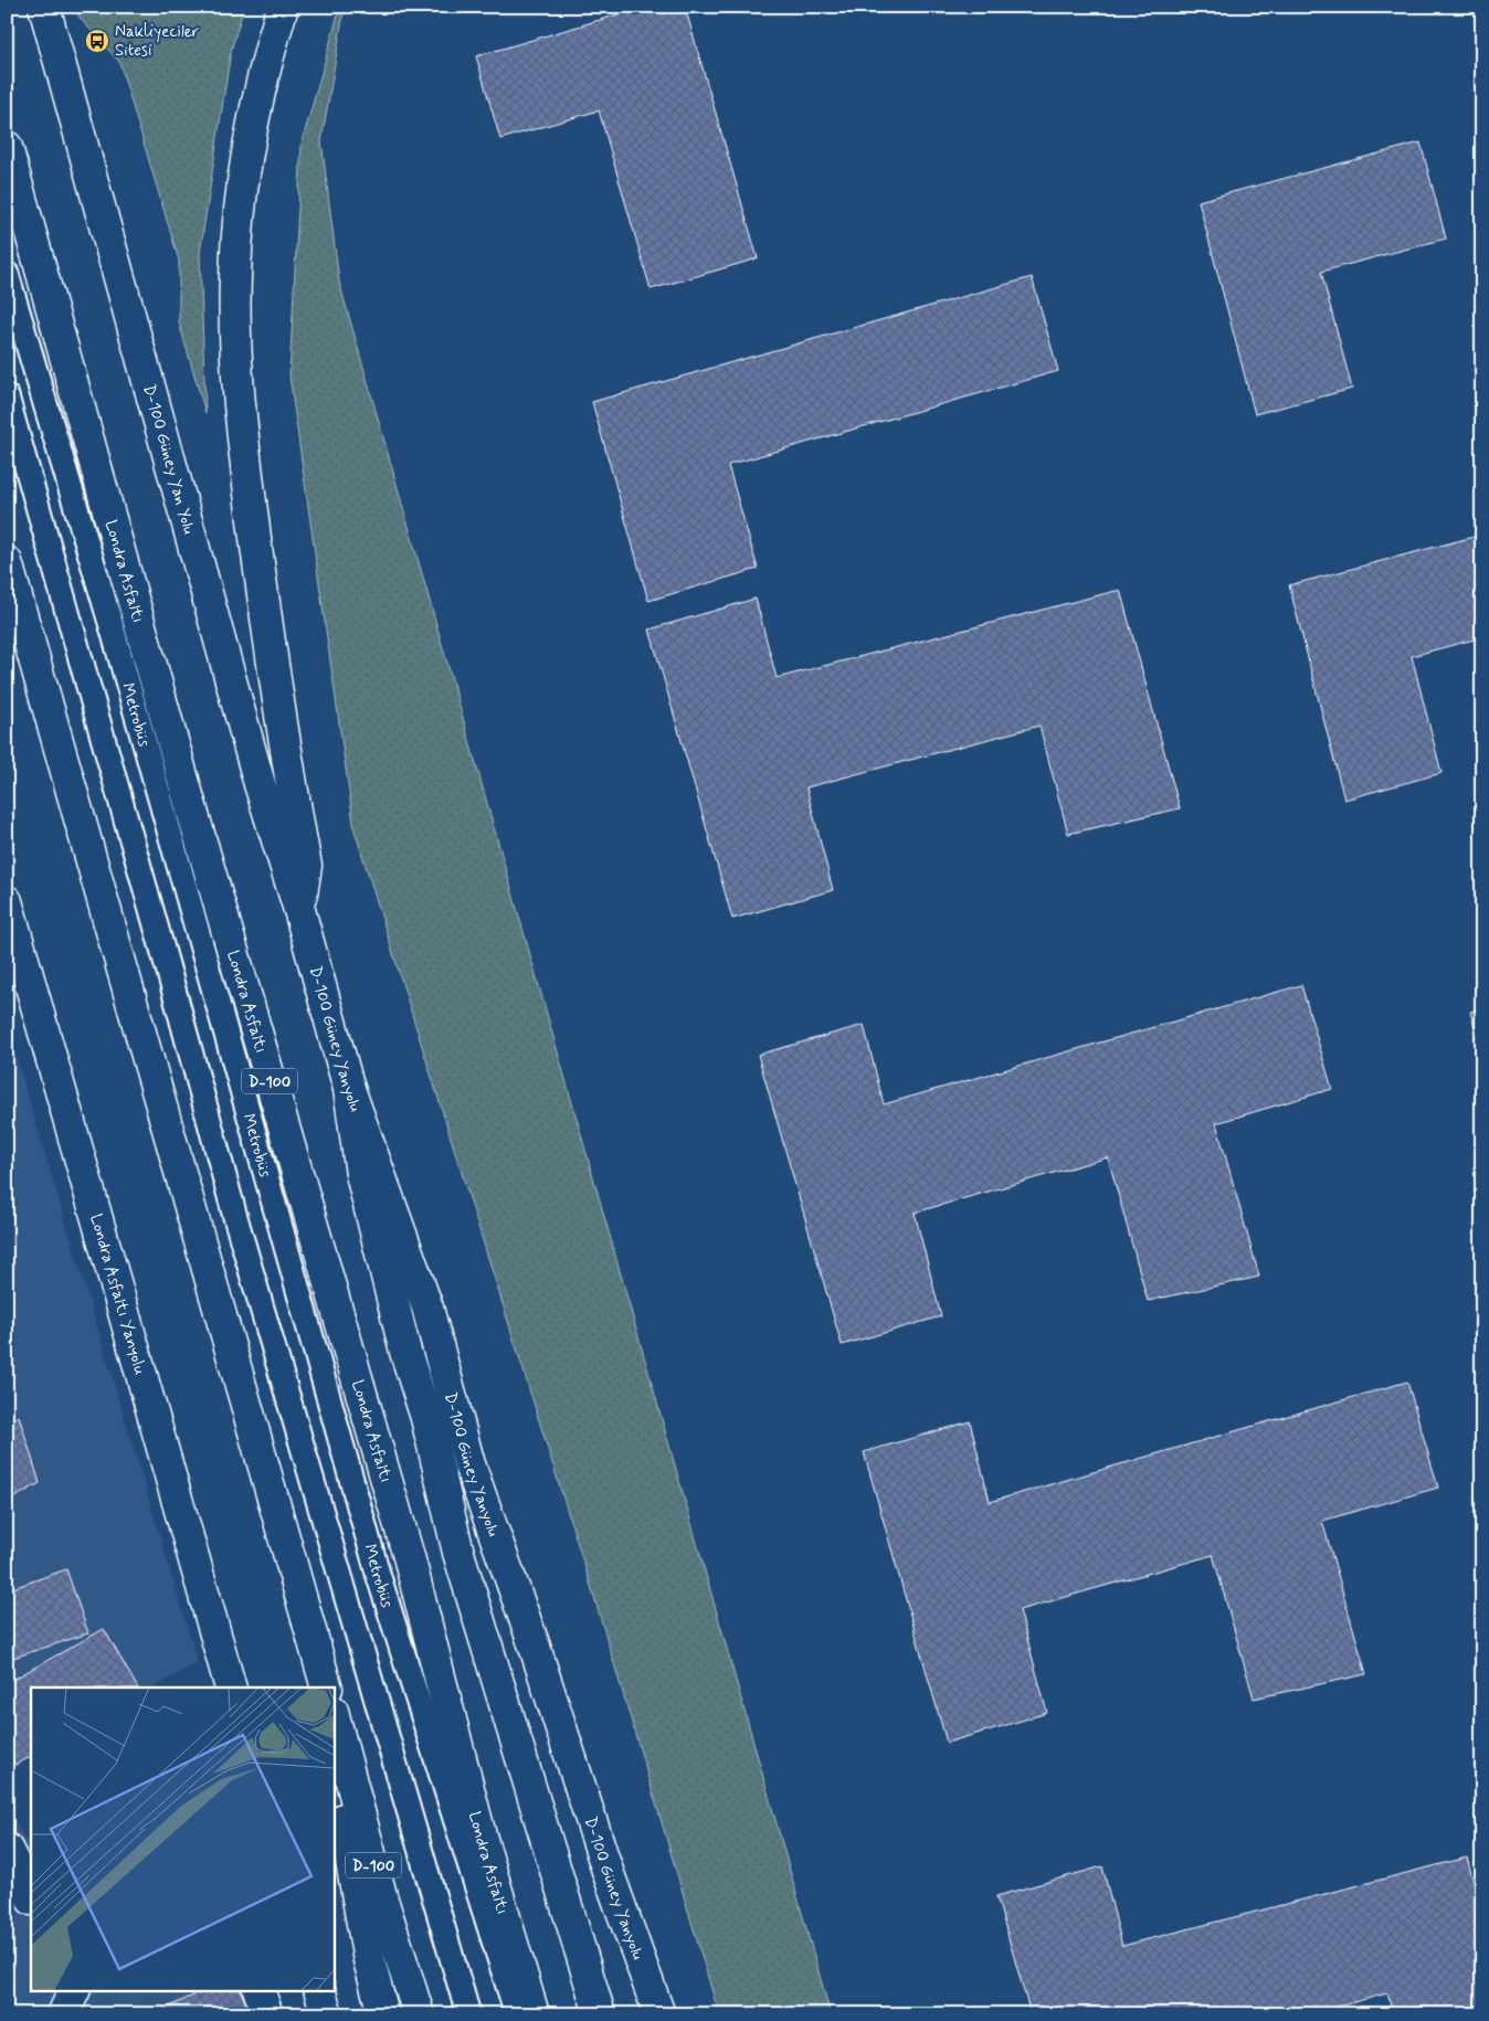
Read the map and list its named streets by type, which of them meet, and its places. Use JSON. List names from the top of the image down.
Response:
{
  "streets": {
    "main road": [
      "D-100 Güney Yan Yolu",
      "Londra Asfaltı",
      "D-100 Güney Yanyolu",
      "D-100",
      "Londra Asfaltı Yanyolu"
    ],
    "lane": ["Metrobüs"]
  },
  "crossings": [
    ["D-100 Güney Yan Yolu", "D-100 Güney Yanyolu"]
  ],
  "places": {
    "bus stop": ["Nakliyeciler Sitesi"]
  }
}
